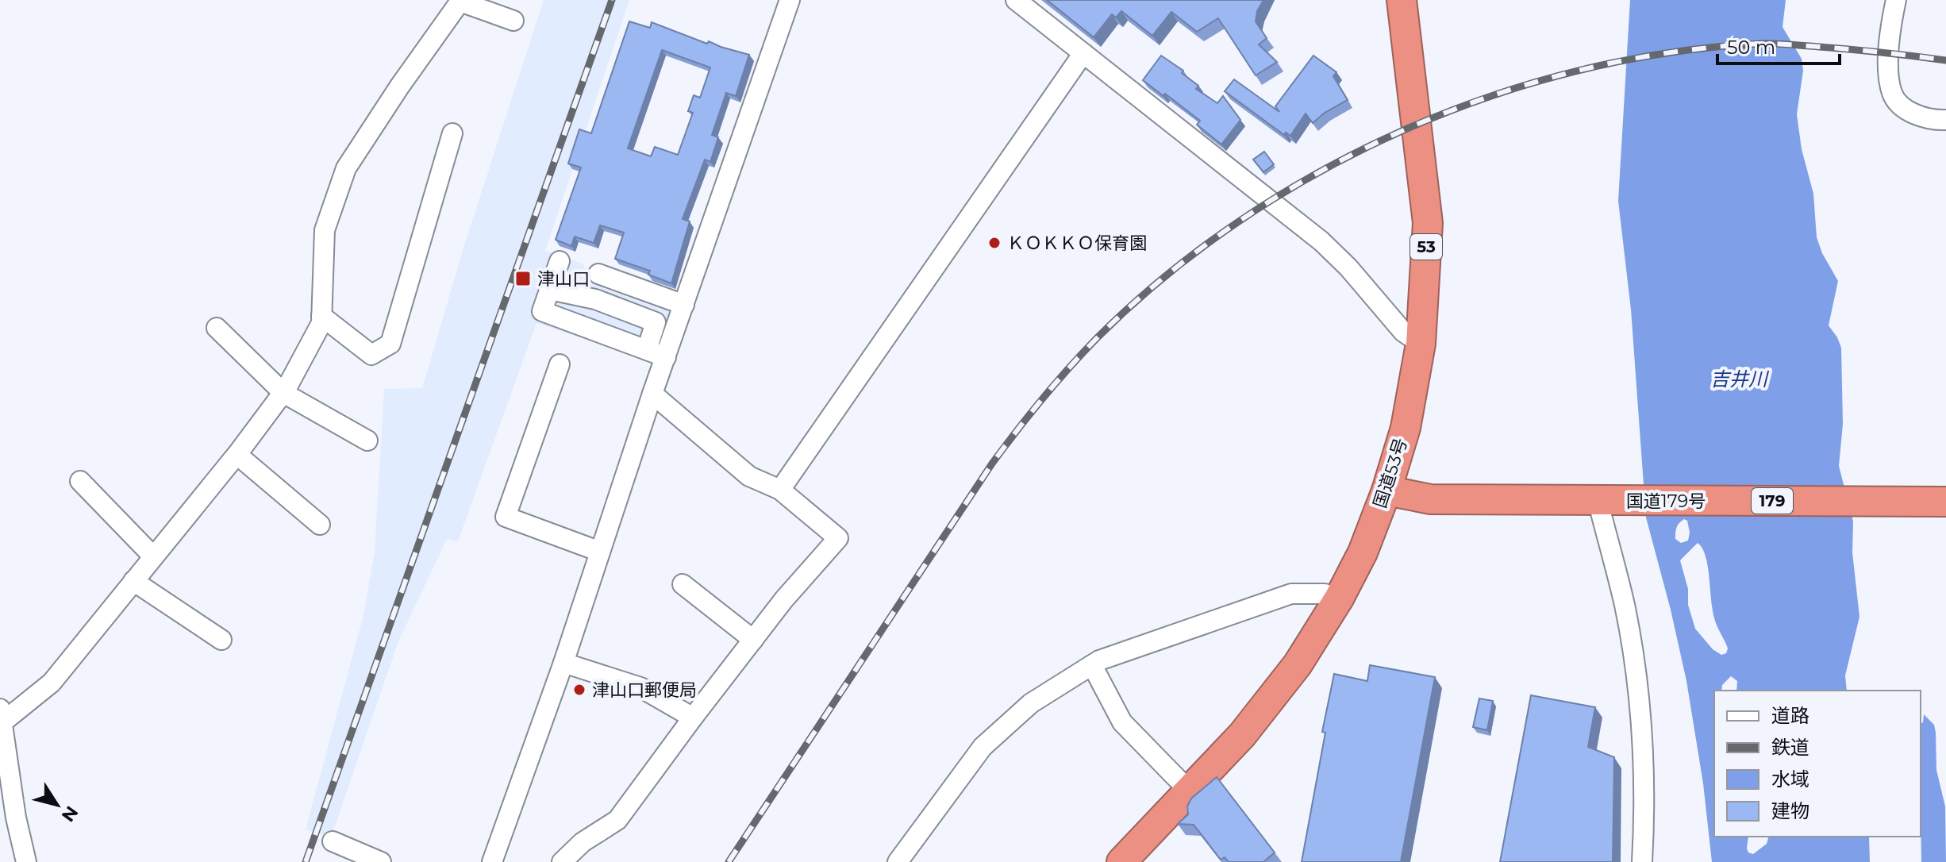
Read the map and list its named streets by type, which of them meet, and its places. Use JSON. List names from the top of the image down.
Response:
{
  "streets": {
    "highway": [
      "53",
      "国道53号",
      "国道179号",
      "179"
    ]
  },
  "crossings": [
    ["国道53号", "国道179号"]
  ],
  "water": ["吉井川"],
  "places": {
    "other": ["ＫＯＫＫＯ保育園", "津山口郵便局"],
    "transit": ["津山口"]
  },
  "legend": [
    "道路",
    "鉄道",
    "水域",
    "建物"
  ],
  "scale_bar": "50 m",
  "north": "bottom right"
}
